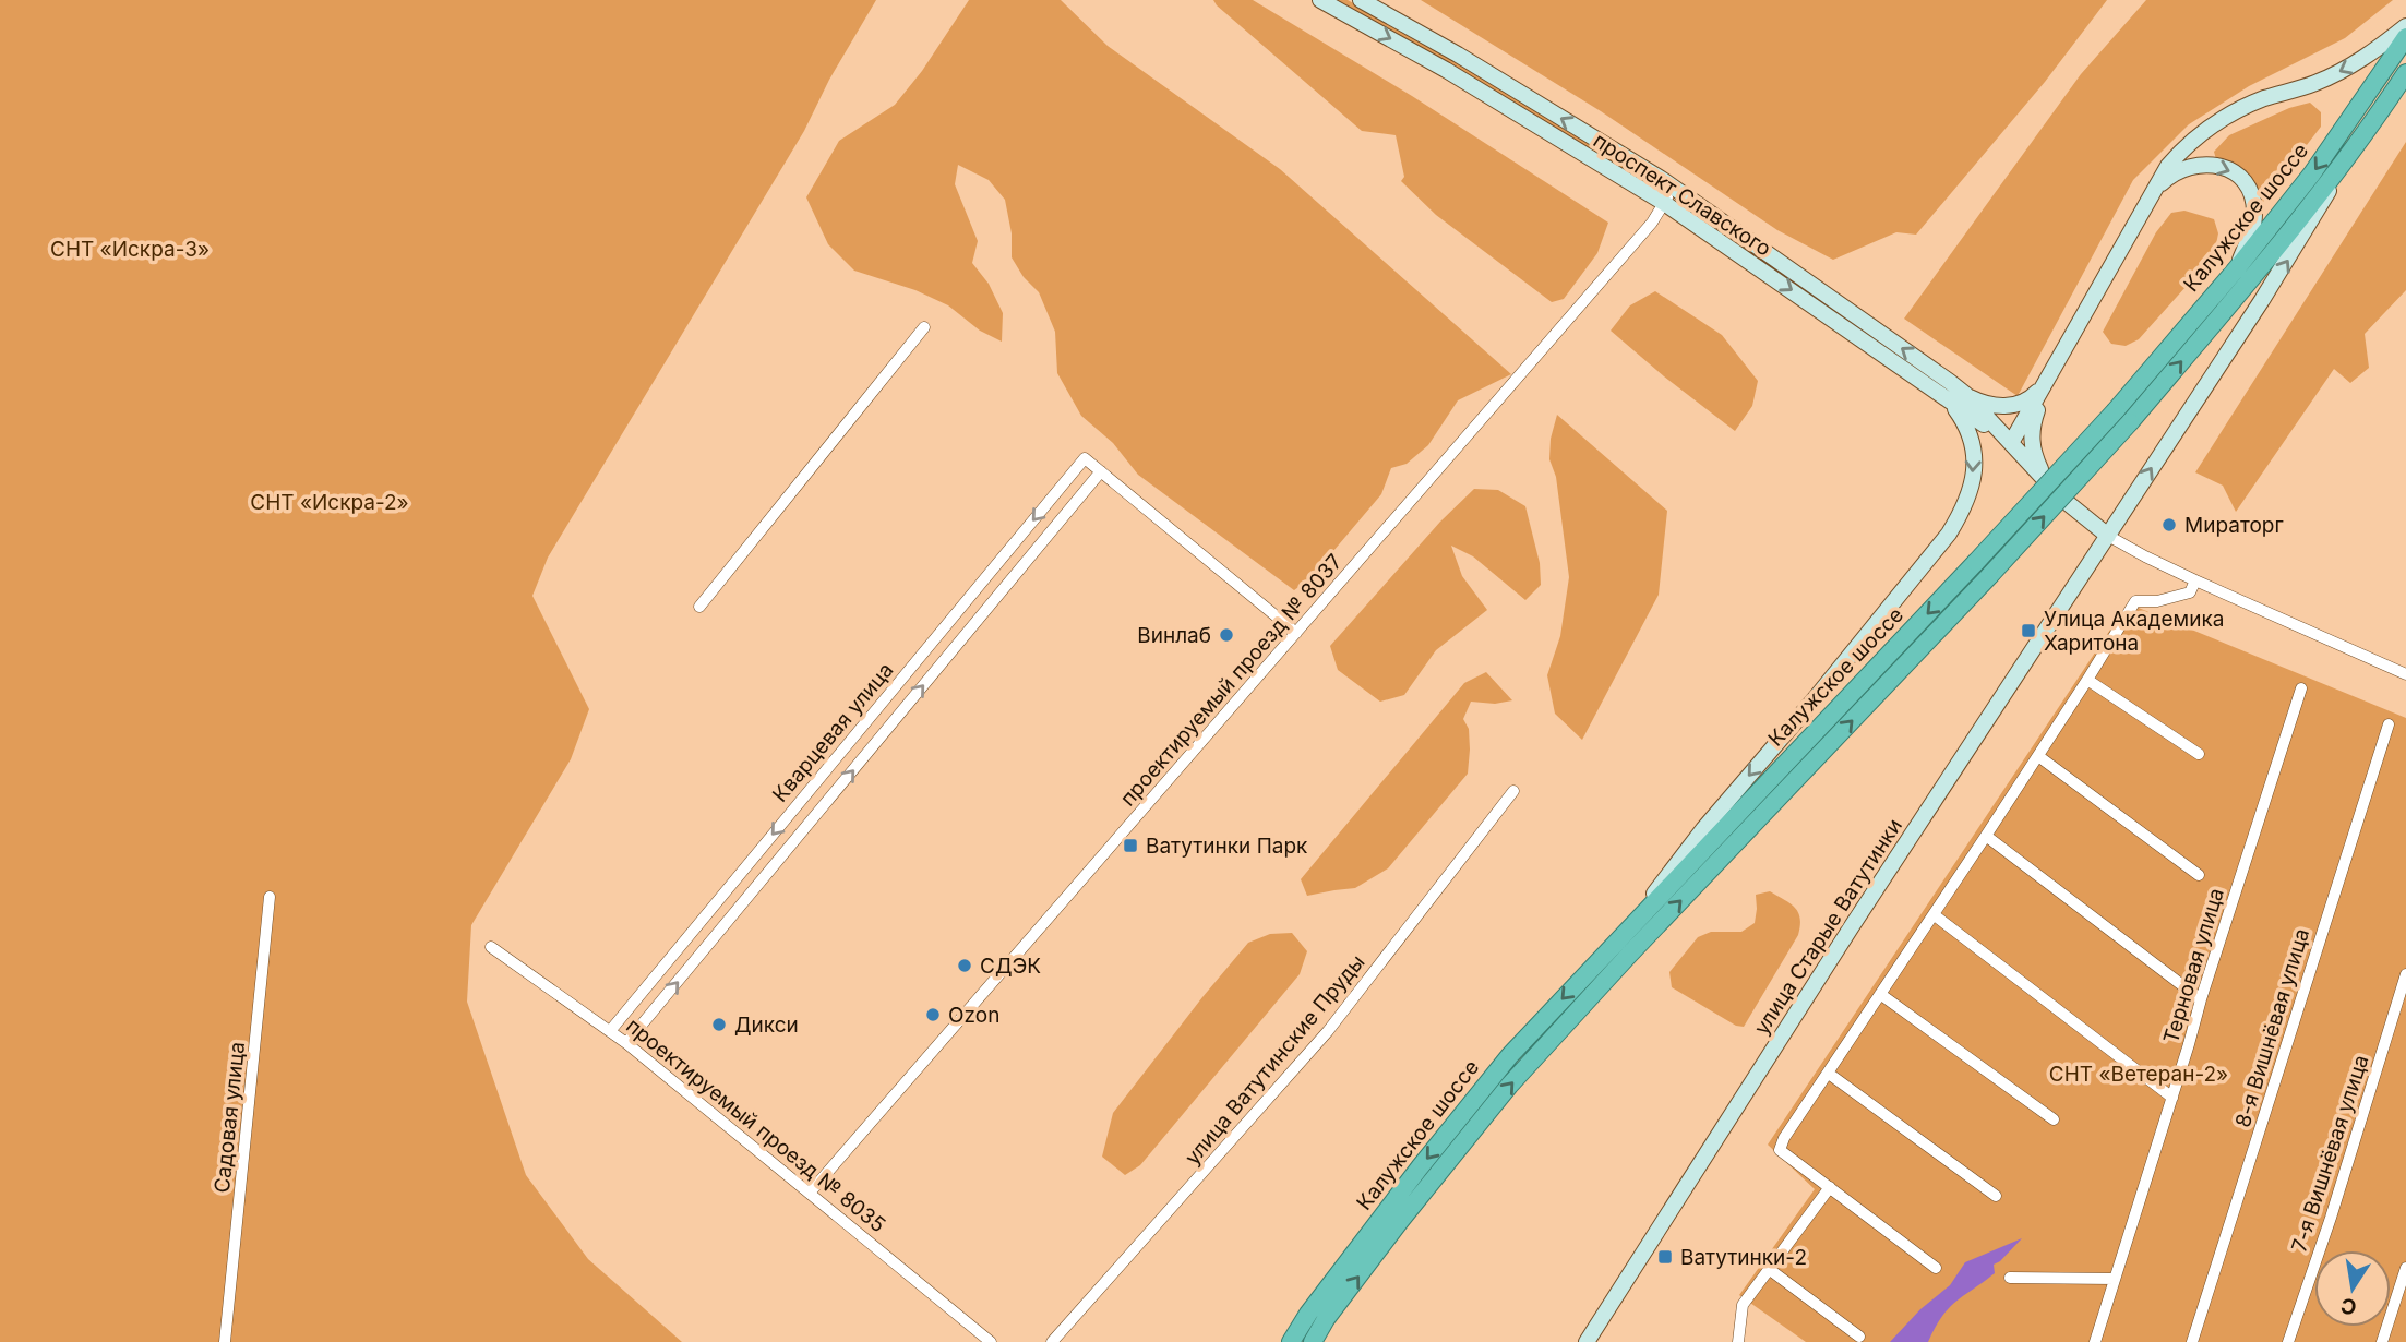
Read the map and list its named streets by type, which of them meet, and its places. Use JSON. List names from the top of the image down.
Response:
{
  "streets": {
    "highway": ["Калужское шоссе"],
    "main road": ["проспект Славского", "улица Старые Ватутинки"],
    "street": [
      "проектируемый проезд № 8037",
      "Кварцевая улица",
      "Терновая улица",
      "8-я Вишнёвая улица",
      "улица Ватутинские Пруды",
      "Садовая улица",
      "проектируемый проезд № 8035",
      "7-я Вишнёвая улица"
    ]
  },
  "crossings": [
    ["проспект Славского", "Калужское шоссе"],
    ["проспект Славского", "проектируемый проезд № 8037"],
    ["проспект Славского", "улица Старые Ватутинки"],
    ["Калужское шоссе", "улица Старые Ватутинки"],
    ["проектируемый проезд № 8037", "проектируемый проезд № 8035"],
    ["Кварцевая улица", "проектируемый проезд № 8035"]
  ],
  "parks": ["СНТ «Искра-3»", "СНТ «Искра-2»", "СНТ «Ветеран-2»"],
  "places": {
    "other": [
      "Мираторг",
      "Винлаб",
      "СДЭК",
      "Ozon",
      "Дикси"
    ],
    "transit": ["Улица Академика Харитона", "Ватутинки Парк", "Ватутинки-2"]
  },
  "north": "bottom"
}
